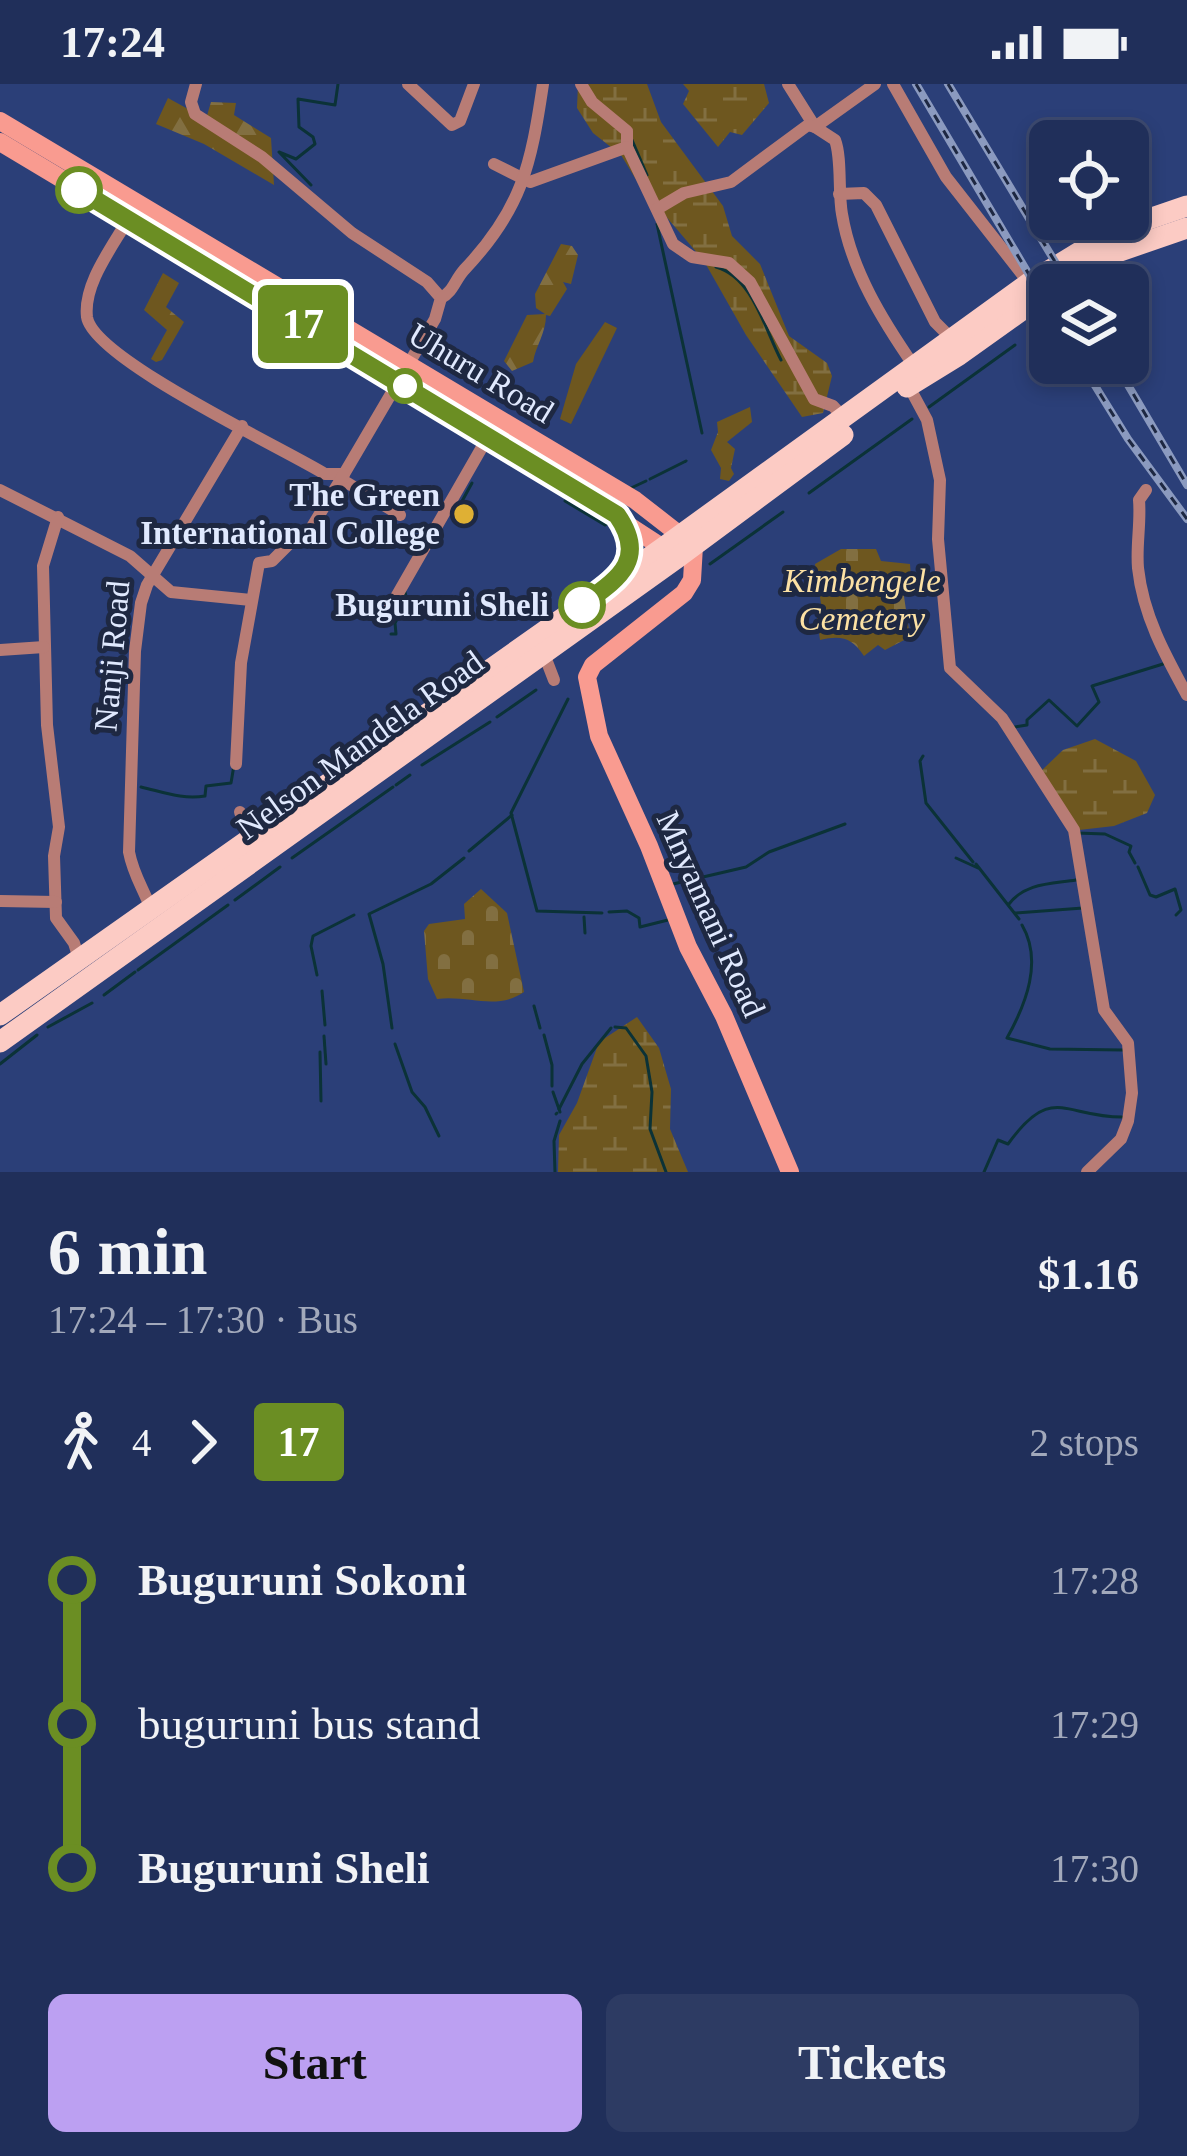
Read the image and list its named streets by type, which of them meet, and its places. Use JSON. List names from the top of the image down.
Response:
{
  "streets": {
    "main road": ["Uhuru Road", "Nelson Mandela Road", "Mnyamani Road"],
    "street": ["Nanji Road"]
  },
  "crossings": [
    ["Uhuru Road", "Nelson Mandela Road"],
    ["Uhuru Road", "Mnyamani Road"],
    ["Nanji Road", "Nelson Mandela Road"],
    ["Nelson Mandela Road", "Mnyamani Road"]
  ],
  "parks": ["Kimbengele Cemetery"],
  "places": ["The Green International College", "Buguruni Sheli"],
  "lines": ["bus line 17"],
  "page": {
    "status": "17:24",
    "on_map": "17",
    "heading": ["6 min", "17:24 – 17:30 · Bus", "$1.16"],
    "legs": ["4", "17", "2 stops"],
    "list": [
      {
        "name": "Buguruni Sokoni",
        "value": "17:28"
      },
      {
        "name": "buguruni bus stand",
        "value": "17:29"
      },
      {
        "name": "Buguruni Sheli",
        "value": "17:30"
      }
    ],
    "buttons": ["Start", "Tickets"]
  }
}
